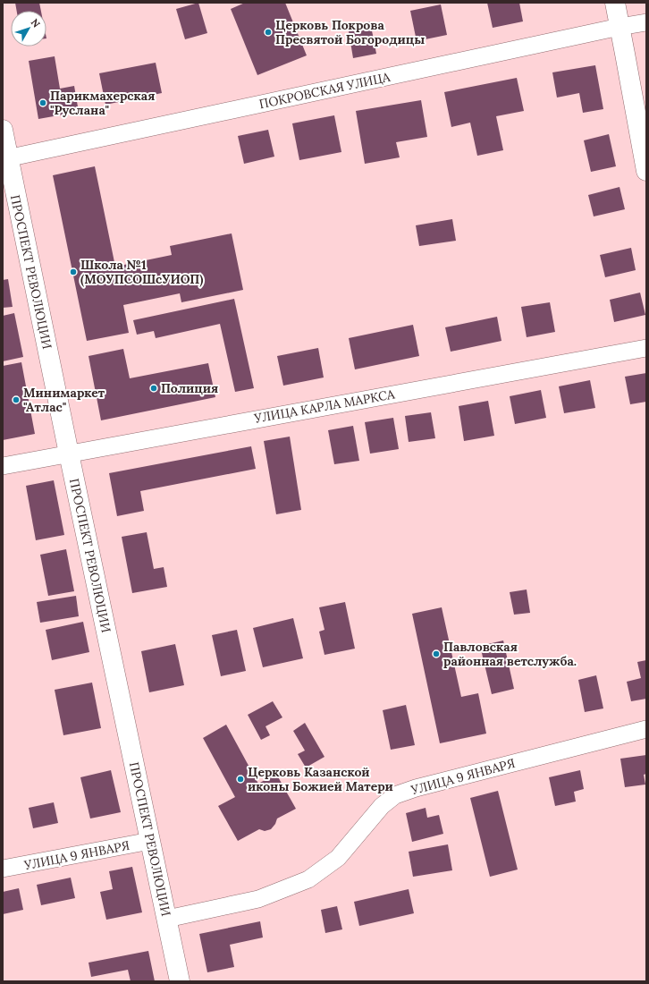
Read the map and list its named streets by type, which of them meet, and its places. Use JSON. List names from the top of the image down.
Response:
{
  "streets": {
    "street": [
      "ПОКРОВСКАЯ УЛИЦА",
      "ПРОСПЕКТ РЕВОЛЮЦИИ",
      "УЛИЦА КАРЛА МАРКСА",
      "УЛИЦА 9 ЯНВАРЯ"
    ]
  },
  "crossings": [
    ["ПОКРОВСКАЯ УЛИЦА", "ПРОСПЕКТ РЕВОЛЮЦИИ"],
    ["ПРОСПЕКТ РЕВОЛЮЦИИ", "УЛИЦА КАРЛА МАРКСА"],
    ["ПРОСПЕКТ РЕВОЛЮЦИИ", "УЛИЦА 9 ЯНВАРЯ"]
  ],
  "places": [
    "Церковь Покрова Пресвятой Богородицы",
    "Парикмахерская \"Руслана\"",
    "Школа №1 (МОУПСОШсУИОП)",
    "Полиция",
    "Минимаркет \"Атлас\"",
    "Павловская районная ветслужба.",
    "Церковь Казанской иконы Божией Матери"
  ],
  "north": "top right"
}
